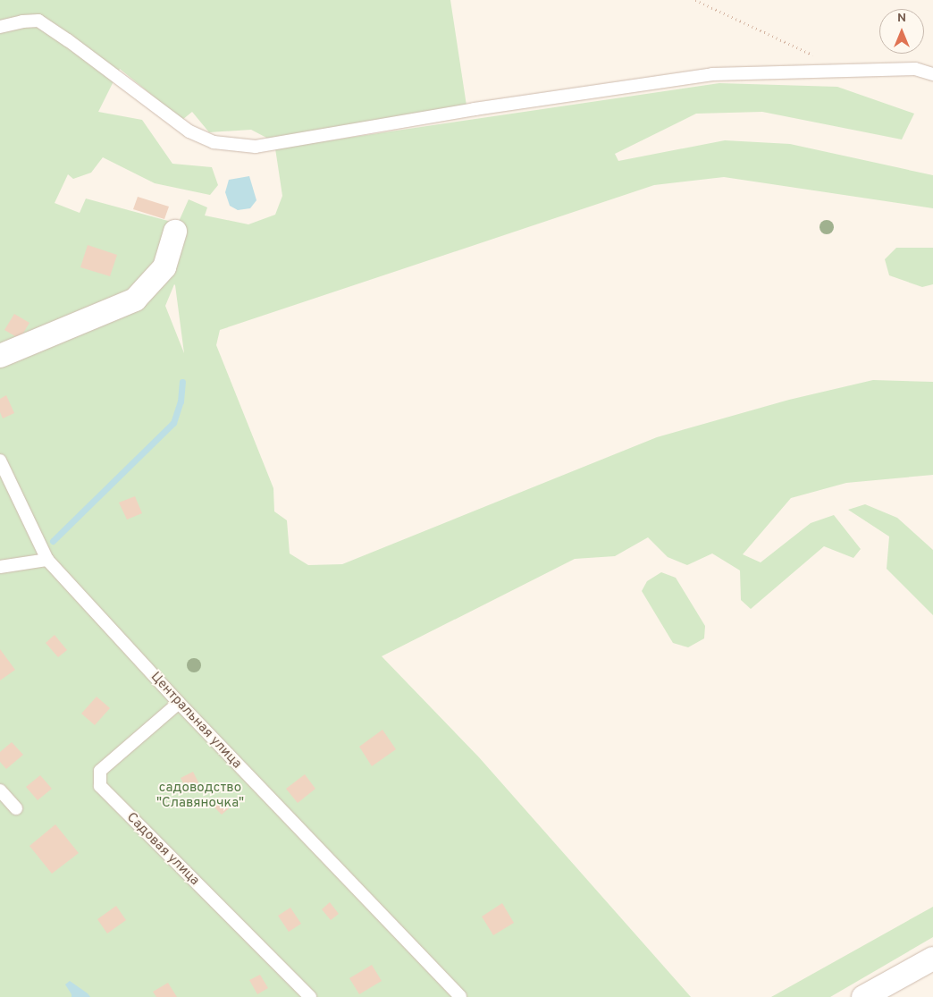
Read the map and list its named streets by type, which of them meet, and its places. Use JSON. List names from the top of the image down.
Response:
{
  "streets": {
    "lane": ["Центральная улица", "Садовая улица"]
  },
  "crossings": [
    ["Центральная улица", "Садовая улица"]
  ],
  "parks": ["садоводство \"Славяночка\""],
  "north": "top"
}
